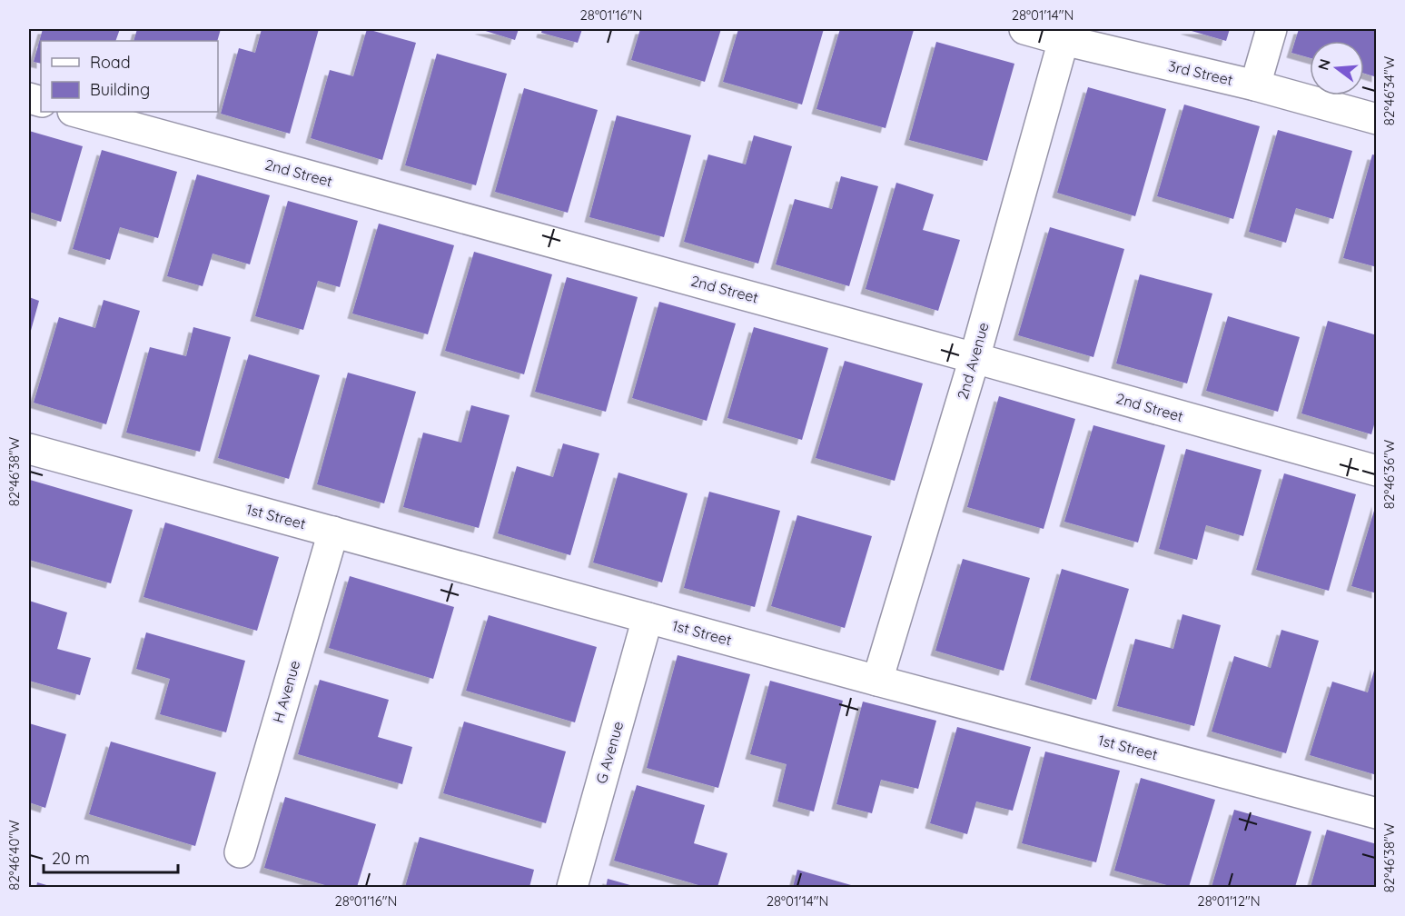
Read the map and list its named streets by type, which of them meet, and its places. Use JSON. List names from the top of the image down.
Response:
{
  "streets": {
    "street": [
      "3rd Street",
      "2nd Street",
      "2nd Avenue",
      "1st Street",
      "H Avenue",
      "G Avenue"
    ]
  },
  "crossings": [
    ["3rd Street", "2nd Avenue"],
    ["2nd Street", "2nd Avenue"],
    ["2nd Avenue", "1st Street"],
    ["1st Street", "H Avenue"],
    ["1st Street", "G Avenue"]
  ],
  "legend": ["Road", "Building"],
  "scale_bar": "20 m",
  "north": "left",
  "coordinates": [
    "28°01'16\"N",
    "28°01'14\"N",
    "82°46'34\"W",
    "82°46'38\"W",
    "82°46'36\"W",
    "82°46'40\"W",
    "28°01'12\"N"
  ]
}
